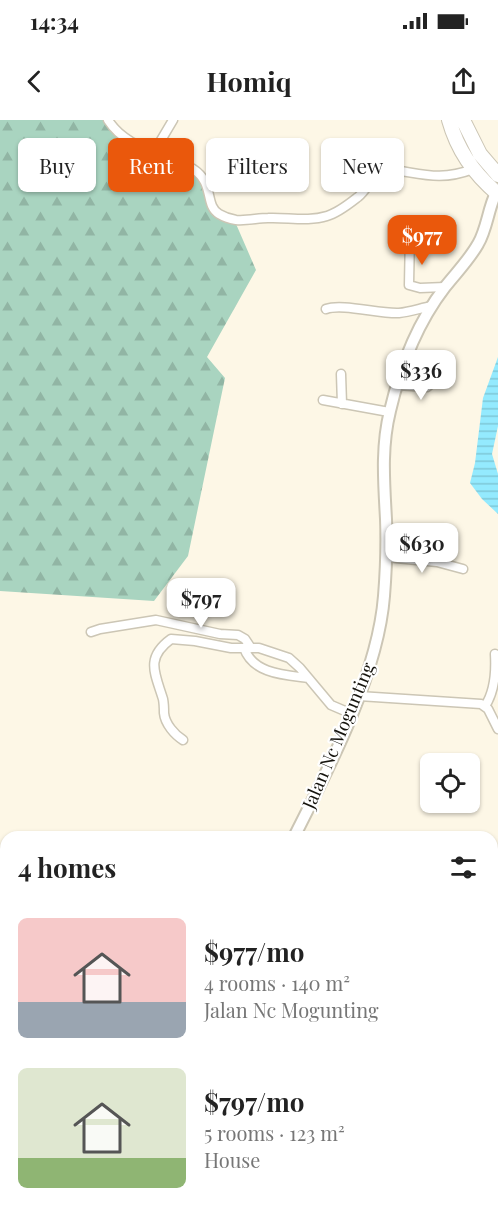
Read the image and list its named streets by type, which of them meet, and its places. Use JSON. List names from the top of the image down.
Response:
{
  "streets": {
    "street": ["Jalan Nc Mogunting"]
  },
  "page": {
    "status": "14:34",
    "header": "Homiq",
    "chip": [
      "Buy",
      "Rent",
      "Filters",
      "New"
    ],
    "price": [
      "$977",
      "$336",
      "$630",
      "$797"
    ],
    "heading": "4 homes",
    "list": [
      {
        "name": "$977/mo",
        "note": "4 rooms · 140 m² · Jalan Nc Mogunting"
      },
      {
        "name": "$797/mo",
        "note": "5 rooms · 123 m² · House"
      }
    ]
  }
}
